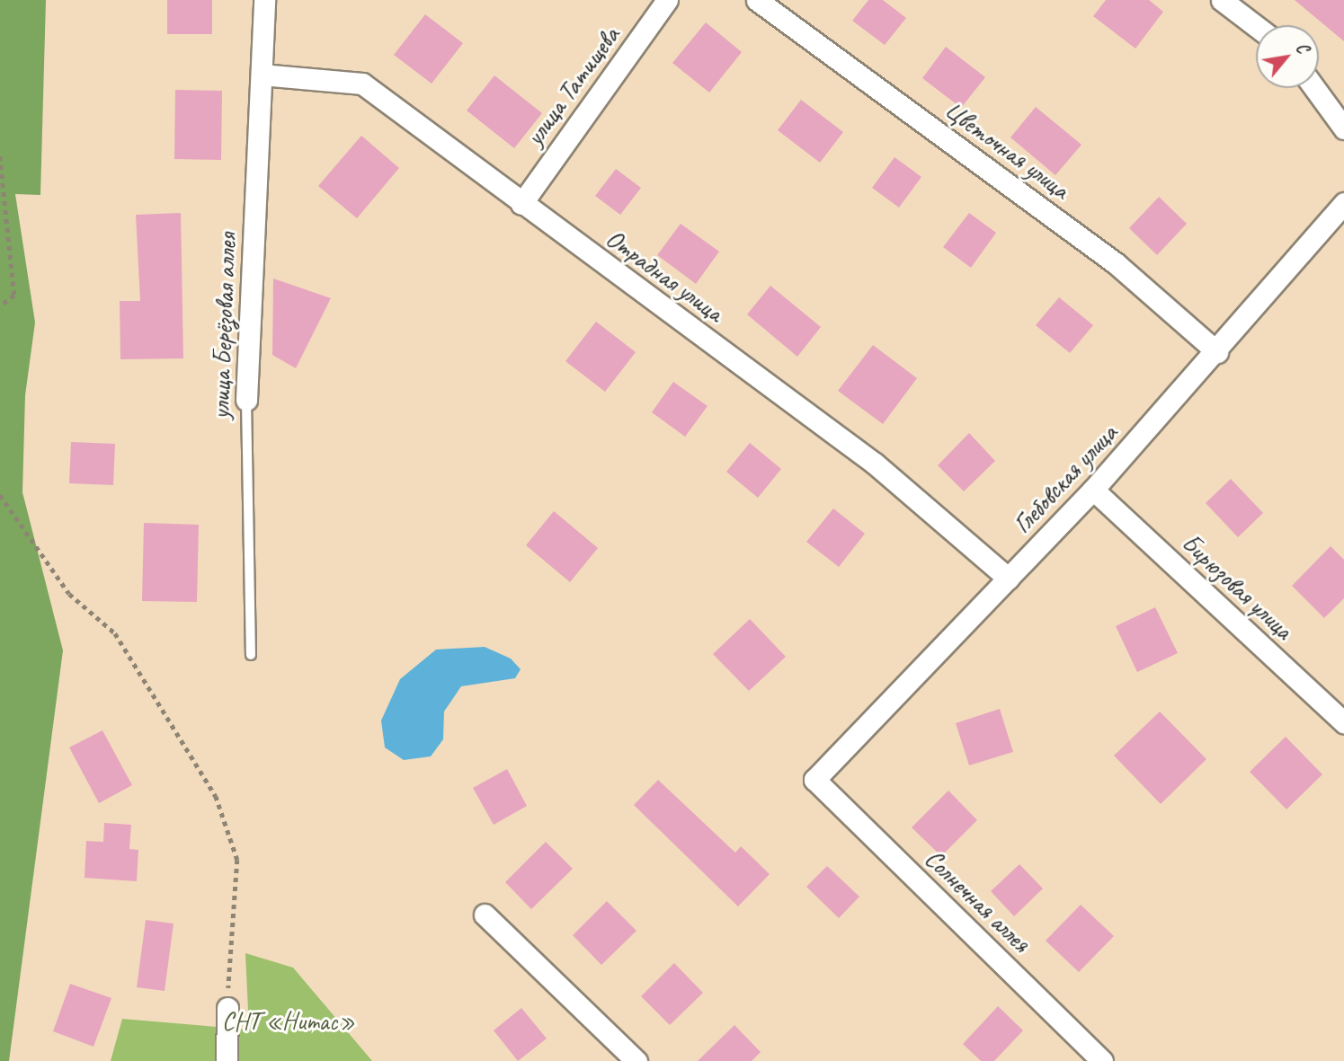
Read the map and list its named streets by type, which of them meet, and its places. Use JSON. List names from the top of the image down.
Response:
{
  "streets": {
    "street": [
      "улица Татищева",
      "Цветочная улица",
      "Отрадная улица",
      "улица Берёзовая аллея",
      "Глебовская улица",
      "Бирюзовая улица",
      "Солнечная аллея"
    ]
  },
  "crossings": [
    ["улица Татищева", "Отрадная улица"],
    ["Цветочная улица", "Глебовская улица"],
    ["Отрадная улица", "улица Берёзовая аллея"],
    ["Отрадная улица", "Глебовская улица"],
    ["Глебовская улица", "Бирюзовая улица"],
    ["Глебовская улица", "Солнечная аллея"]
  ],
  "parks": ["СНТ «Нитас»"],
  "north": "top right"
}
